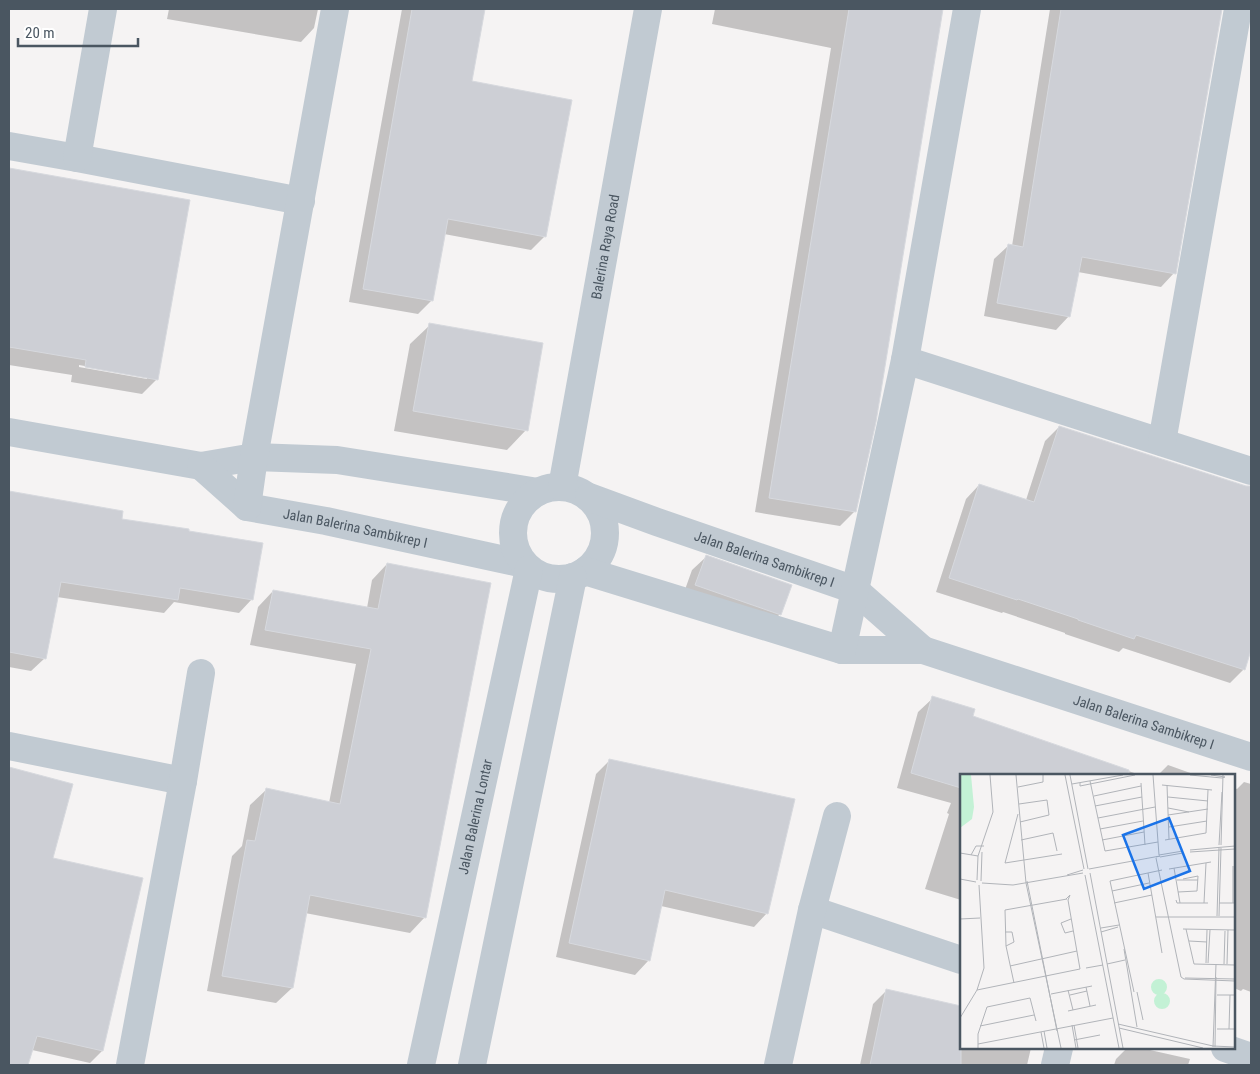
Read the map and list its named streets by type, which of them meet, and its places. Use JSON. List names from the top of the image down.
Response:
{
  "streets": {
    "street": ["Balerina Raya Road", "Jalan Balerina Sambikrep I", "Jalan Balerina Lontar"]
  },
  "crossings": [
    ["Balerina Raya Road", "Jalan Balerina Sambikrep I"],
    ["Balerina Raya Road", "Jalan Balerina Lontar"],
    ["Jalan Balerina Sambikrep I", "Jalan Balerina Lontar"]
  ],
  "scale_bar": "20 m"
}
